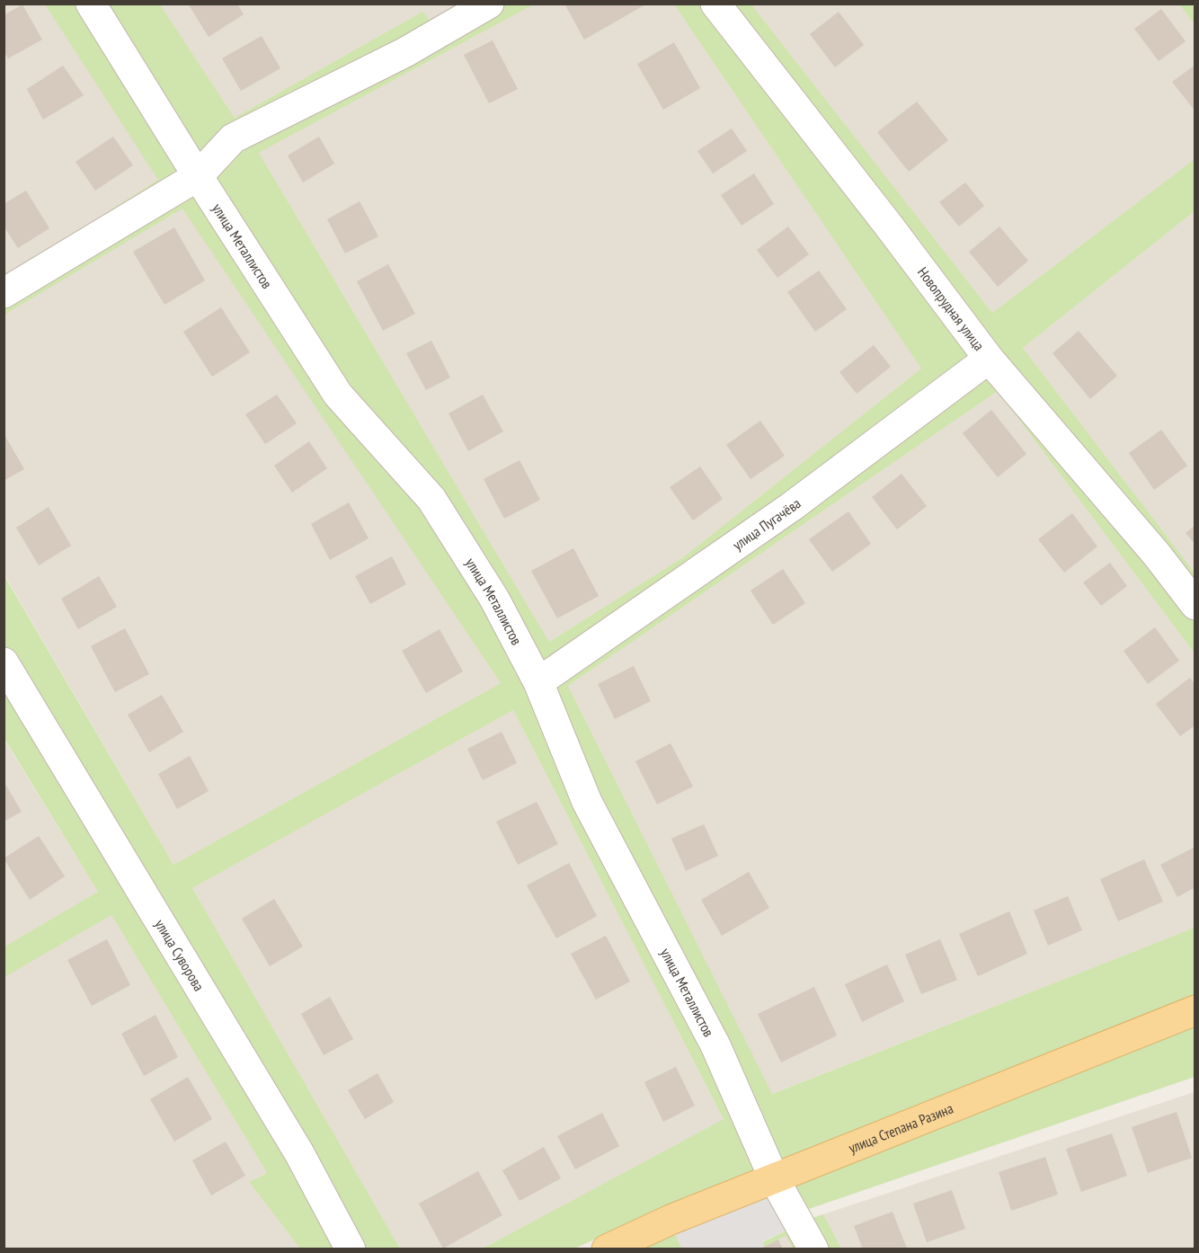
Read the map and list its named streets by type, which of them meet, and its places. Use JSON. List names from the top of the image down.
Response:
{
  "streets": {
    "main road": ["улица Степана Разина"],
    "street": [
      "улица Металлистов",
      "Новопрудная улица",
      "улица Пугачёва",
      "улица Суворова"
    ]
  },
  "crossings": [
    ["улица Металлистов", "улица Пугачёва"],
    ["улица Металлистов", "улица Степана Разина"],
    ["Новопрудная улица", "улица Пугачёва"]
  ]
}
